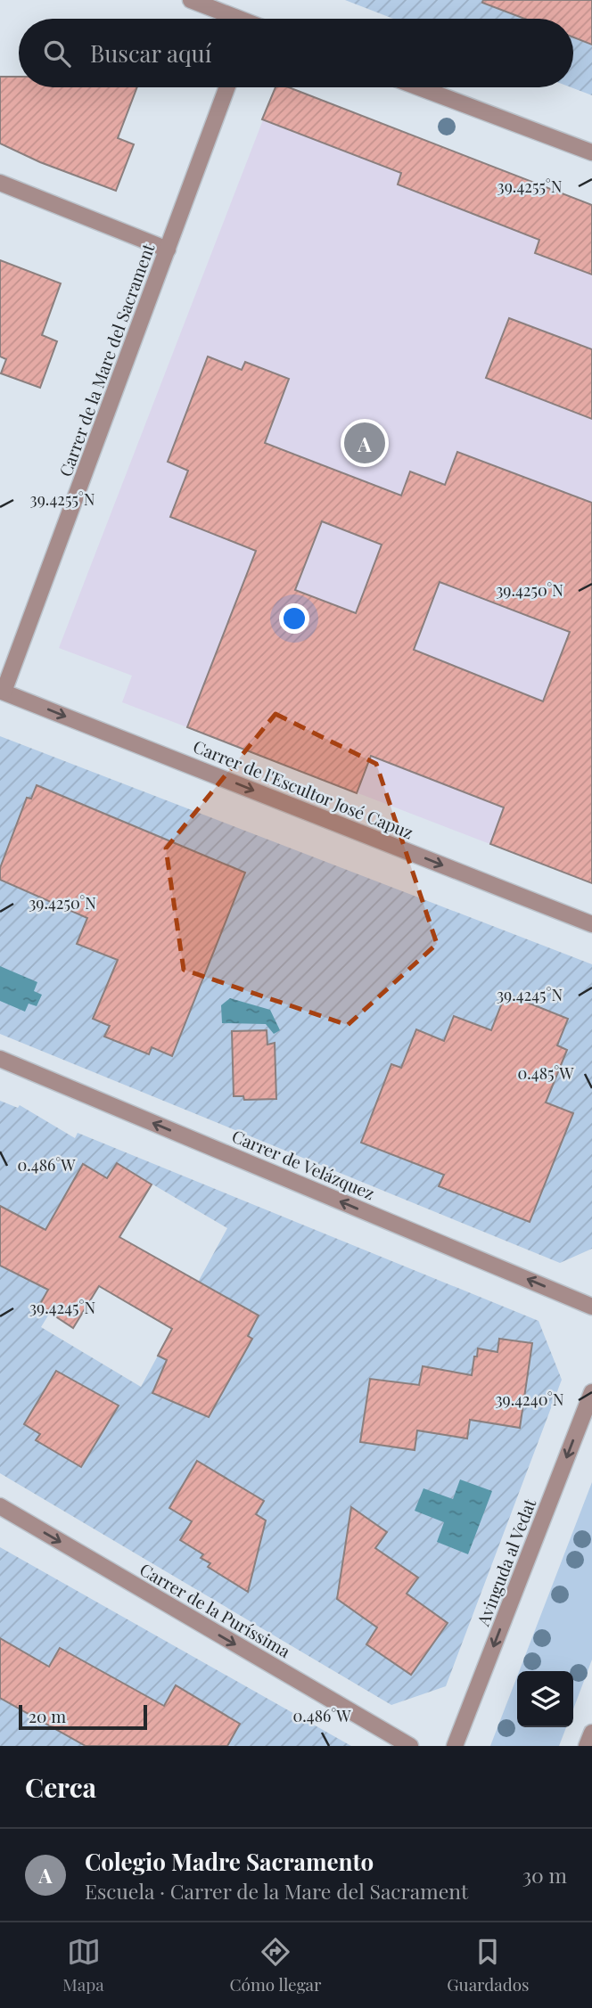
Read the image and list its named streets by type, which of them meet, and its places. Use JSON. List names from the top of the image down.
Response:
{
  "streets": {
    "street": [
      "Carrer de la Mare del Sacrament",
      "Carrer de l'Escultor José Capuz",
      "Carrer de Velázquez",
      "Avinguda al Vedat",
      "Carrer de la Puríssima"
    ]
  },
  "crossings": [
    ["Carrer de la Mare del Sacrament", "Carrer de l'Escultor José Capuz"]
  ],
  "one_way": [
    "Carrer de l'Escultor José Capuz",
    "Carrer de Velázquez",
    "Avinguda al Vedat",
    "Carrer de la Puríssima"
  ],
  "scale_bar": "20 m",
  "page": {
    "search": "Buscar aquí",
    "pins": "A",
    "scale": "20 m",
    "heading": "Cerca",
    "list": [
      {
        "mark": "A",
        "name": "Colegio Madre Sacramento",
        "note": "Escuela · Carrer de la Mare del Sacrament",
        "value": "30 m"
      }
    ],
    "nav": ["Mapa", "Cómo llegar", "Guardados"]
  },
  "coordinates": [
    "39.4255°N",
    "39.4250°N",
    "39.4245°N",
    "0.485°W",
    "0.486°W",
    "39.4240°N"
  ]
}
